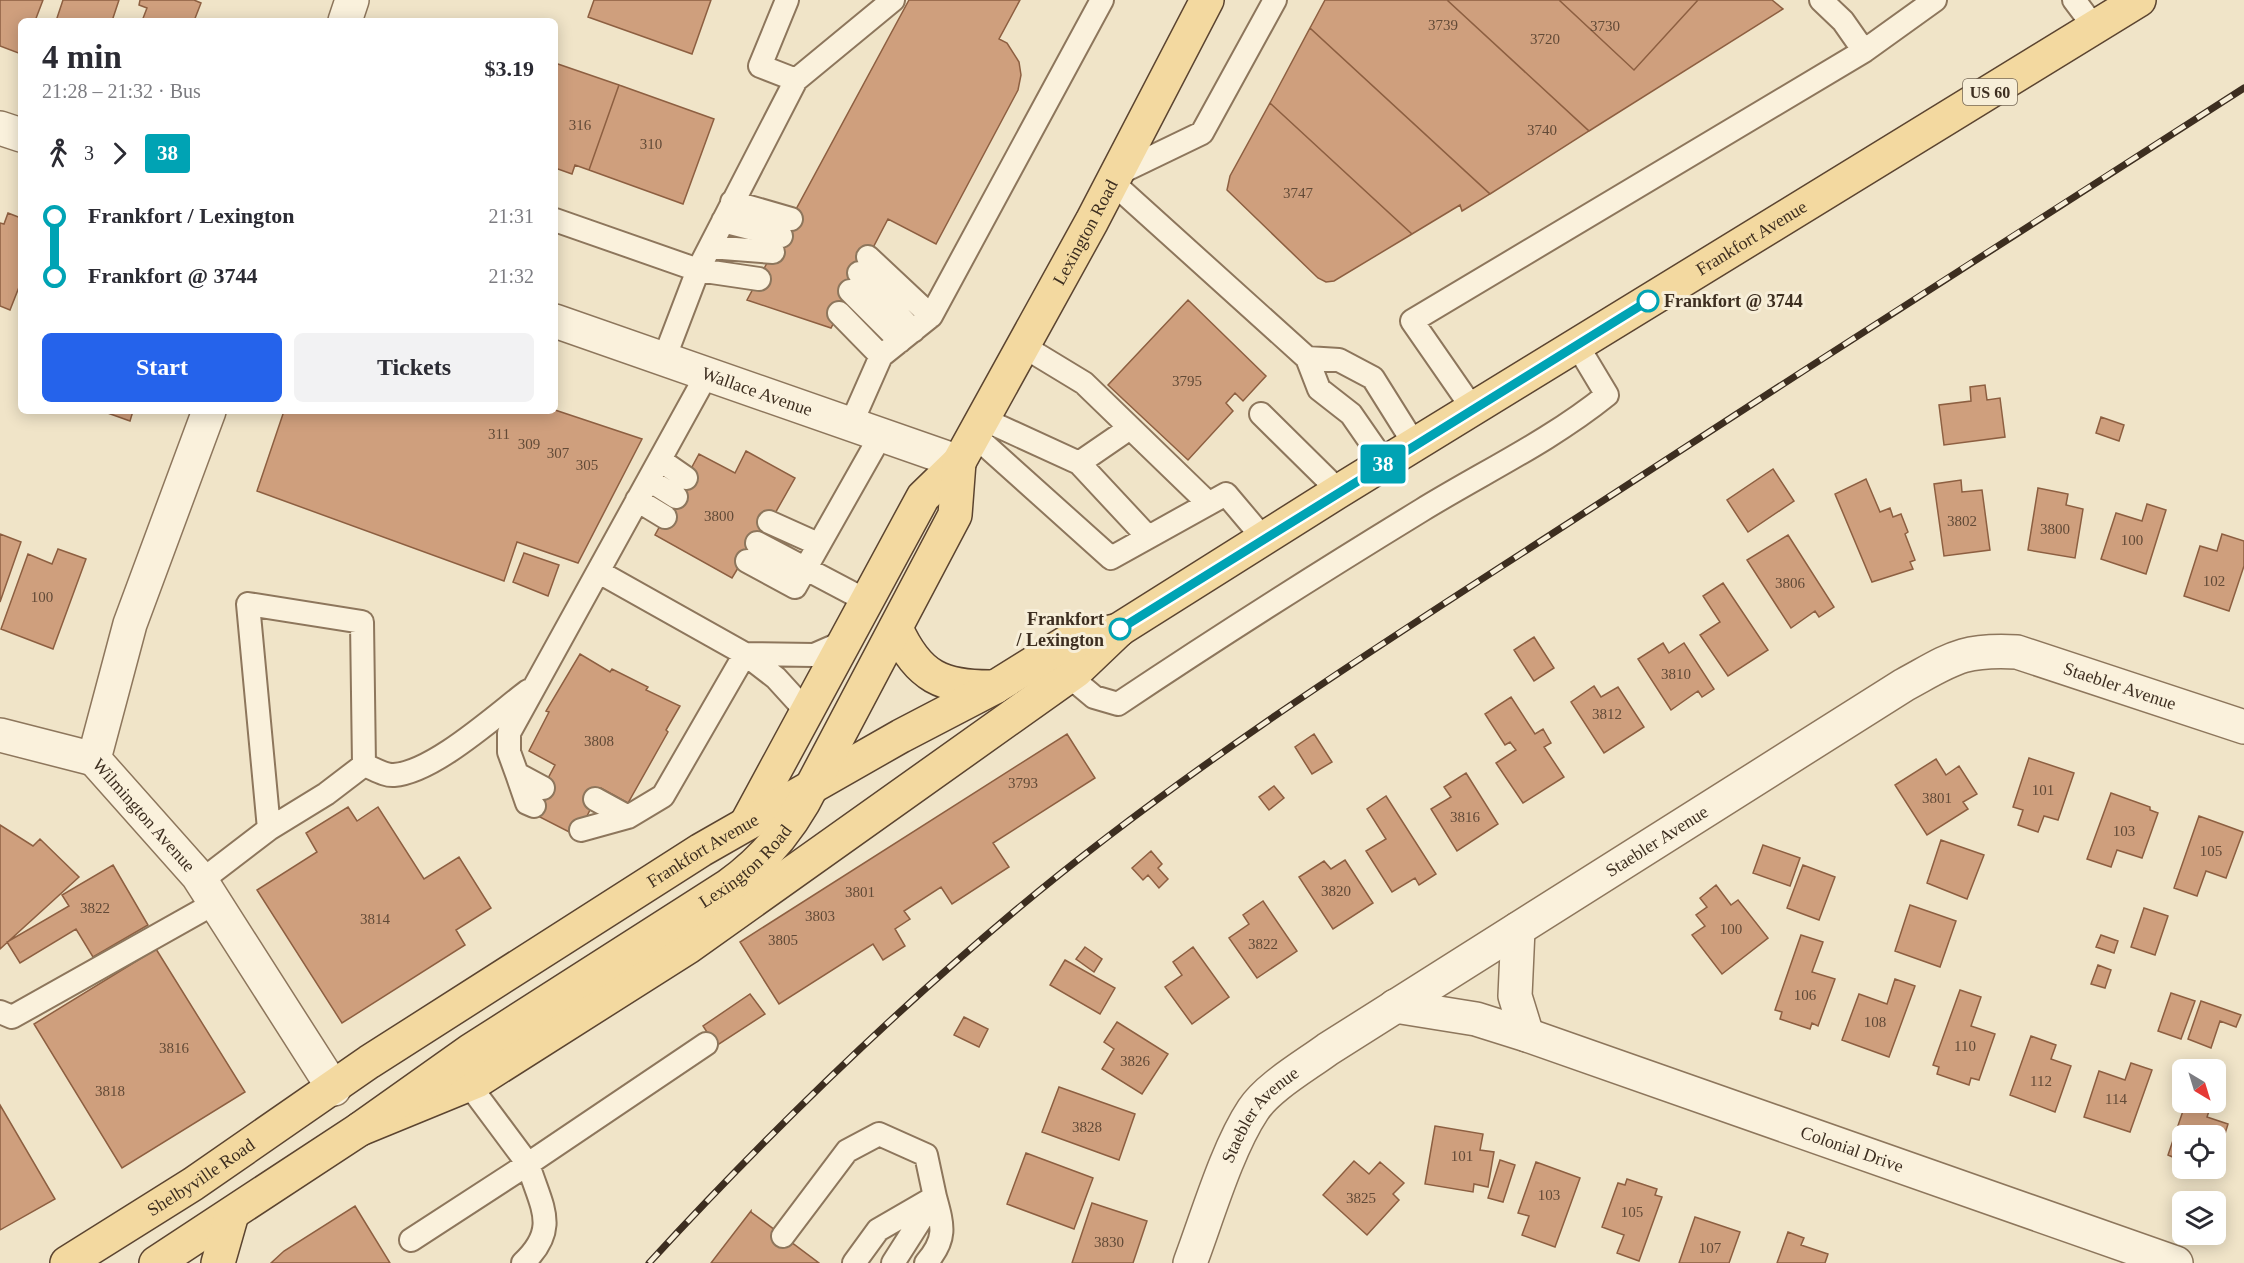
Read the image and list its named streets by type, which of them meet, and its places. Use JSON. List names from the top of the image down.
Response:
{
  "streets": {
    "main road": [
      "US 60",
      "Lexington Road",
      "Frankfort Avenue",
      "Shelbyville Road"
    ],
    "street": [
      "Wallace Avenue",
      "Staebler Avenue",
      "Wilmington Avenue",
      "Colonial Drive"
    ]
  },
  "crossings": [
    ["Lexington Road", "Frankfort Avenue"],
    ["Lexington Road", "Wallace Avenue"],
    ["Frankfort Avenue", "Wilmington Avenue"],
    ["Frankfort Avenue", "Shelbyville Road"],
    ["Staebler Avenue", "Colonial Drive"],
    ["Wilmington Avenue", "Shelbyville Road"]
  ],
  "places": ["Frankfort @ 3744", "Frankfort / Lexington"],
  "lines": ["bus line 38"],
  "house_numbers": [
    "3739",
    "3730",
    "3720",
    "316",
    "3740",
    "310",
    "3747",
    "3795",
    "311",
    "309",
    "307",
    "305",
    "3800",
    "3802",
    "3800",
    "100",
    "102",
    "3806",
    "100",
    "3810",
    "3812",
    "3808",
    "3793",
    "101",
    "3801",
    "3816",
    "103",
    "105",
    "3820",
    "3801",
    "3822",
    "3803",
    "3814",
    "100",
    "3805",
    "3822",
    "106",
    "108",
    "110",
    "3816",
    "3826",
    "112",
    "3818",
    "114",
    "3828",
    "101",
    "103",
    "3825",
    "105",
    "3830",
    "107"
  ],
  "north": "bottom right",
  "page": {
    "on_map": "38",
    "heading": ["4 min", "21:28 – 21:32 · Bus", "$3.19"],
    "legs": ["3", "38"],
    "list": [
      {
        "name": "Frankfort / Lexington",
        "value": "21:31"
      },
      {
        "name": "Frankfort @ 3744",
        "value": "21:32"
      }
    ],
    "buttons": ["Start", "Tickets"]
  }
}
